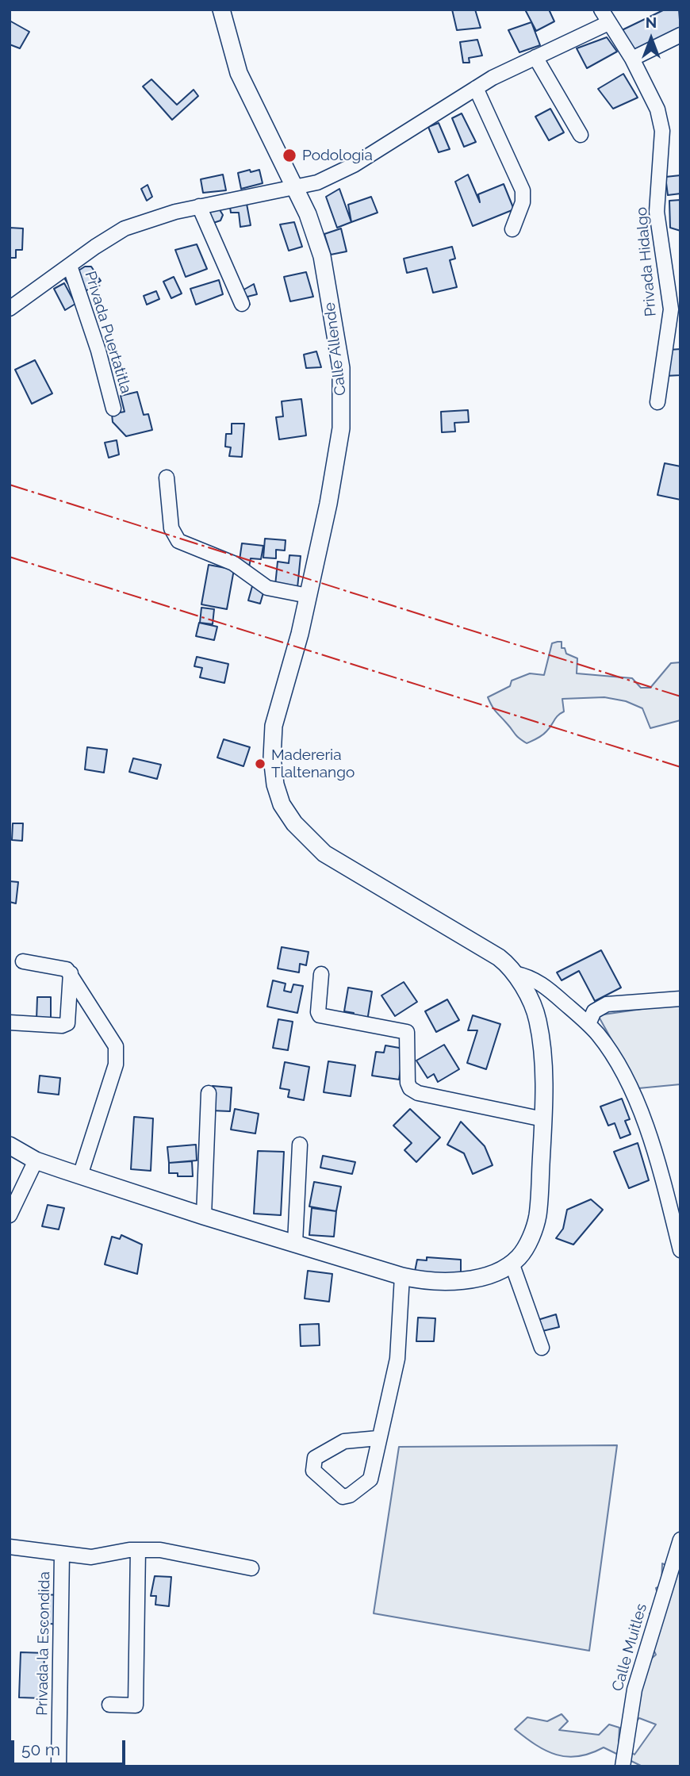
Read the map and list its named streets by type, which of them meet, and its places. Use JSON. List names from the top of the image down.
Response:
{
  "streets": {
    "street": [
      "Privada Hidalgo",
      "Privada Puertatitla",
      "Calle Allende",
      "Privada la Escondida",
      "Calle Muitles"
    ]
  },
  "places": ["Podologia", "Madereria Tlaltenango"],
  "scale_bar": "50 m",
  "north": "top"
}
